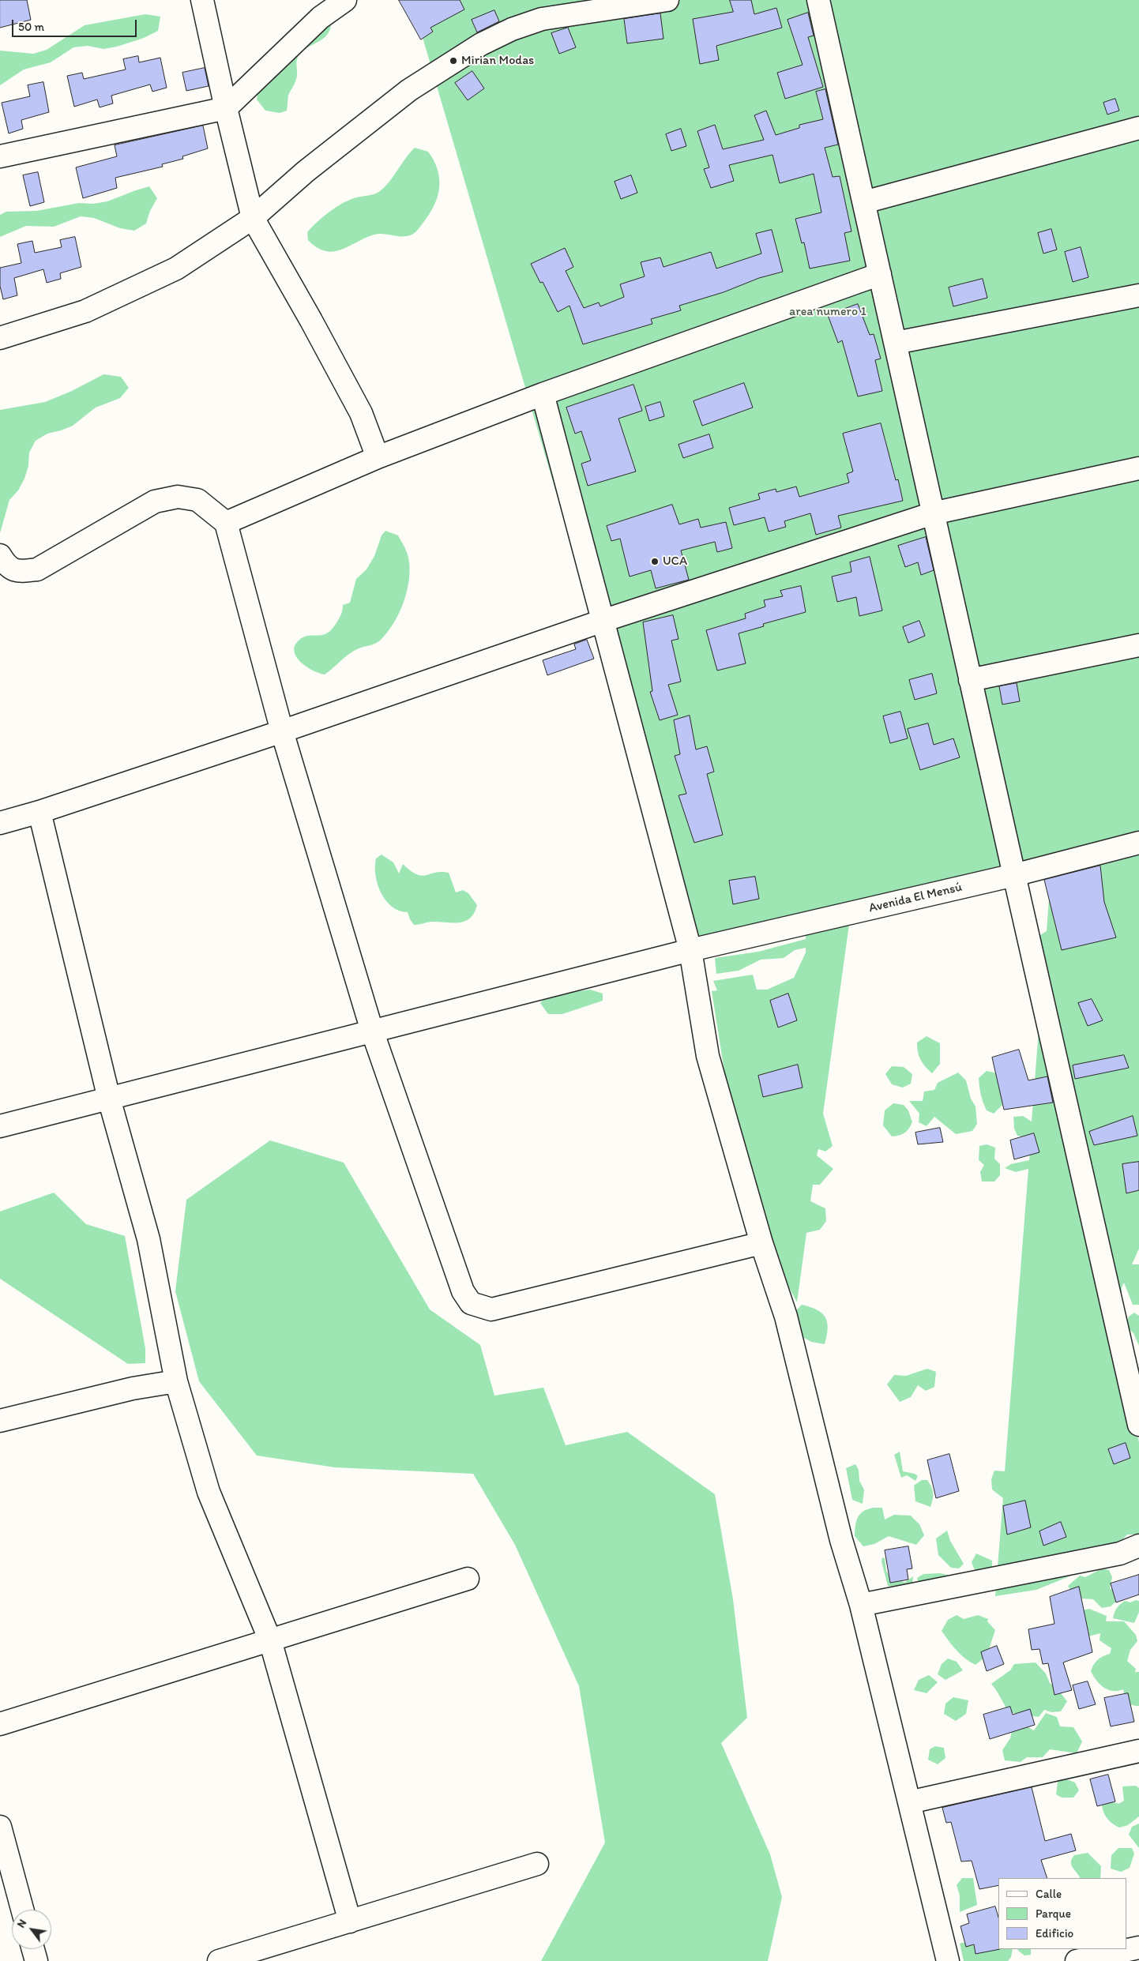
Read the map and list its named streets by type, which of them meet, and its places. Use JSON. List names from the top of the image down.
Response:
{
  "streets": {
    "street": ["Avenida El Mensú"]
  },
  "parks": ["area numero 1"],
  "places": ["Mirian Modas", "UCA"],
  "legend": ["Calle", "Parque", "Edificio"],
  "scale_bar": "50 m",
  "north": "top left"
}
